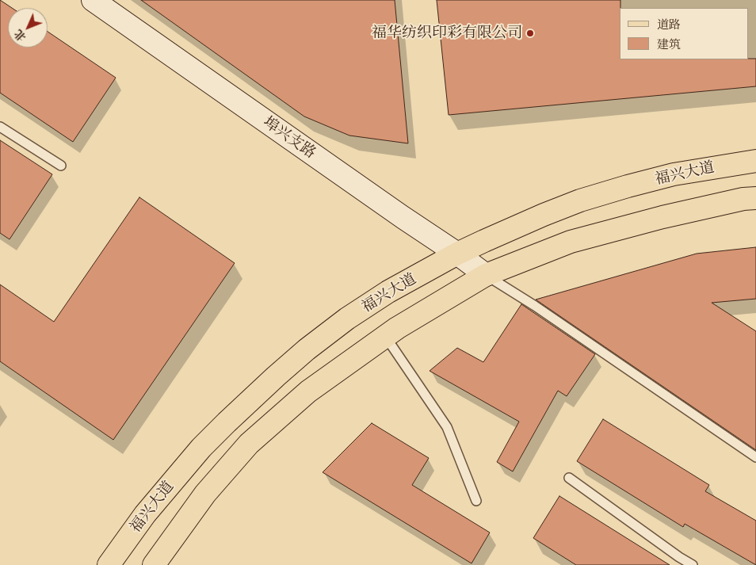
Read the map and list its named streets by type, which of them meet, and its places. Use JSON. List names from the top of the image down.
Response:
{
  "streets": {
    "main road": ["福兴大道"],
    "street": ["埠兴支路"]
  },
  "crossings": [
    ["埠兴支路", "福兴大道"]
  ],
  "places": ["福华纺织印彩有限公司"],
  "legend": ["道路", "建筑"],
  "north": "bottom left"
}
